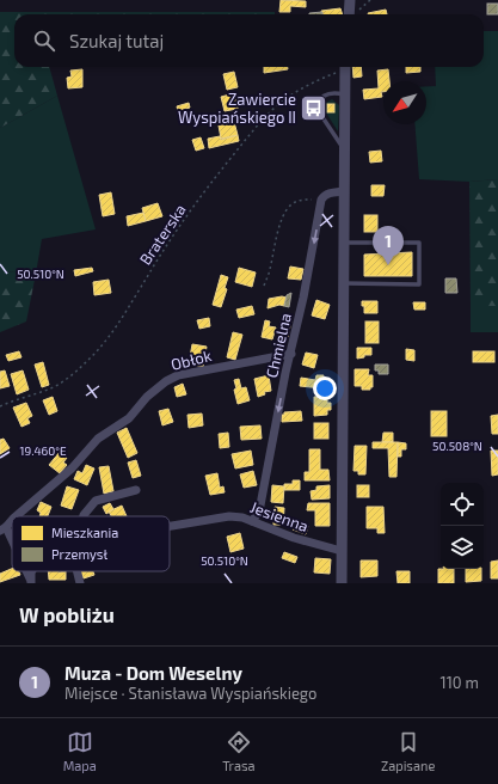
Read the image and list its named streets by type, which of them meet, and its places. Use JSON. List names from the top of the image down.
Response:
{
  "streets": {
    "street": ["Chmielna", "Obłok", "Jesienna"],
    "path": ["Braterska"]
  },
  "crossings": [
    ["Chmielna", "Obłok"],
    ["Chmielna", "Jesienna"]
  ],
  "places": {
    "bus stop": ["Zawiercie Wyspiańskiego II"]
  },
  "legend": ["Mieszkania", "Przemysł"],
  "north": "bottom left",
  "page": {
    "search": "Szukaj tutaj",
    "pins": "1",
    "heading": "W pobliżu",
    "list": [
      {
        "mark": "1",
        "name": "Muza - Dom Weselny",
        "note": "Miejsce · Stanisława Wyspiańskiego",
        "value": "110 m"
      }
    ],
    "nav": ["Mapa", "Trasa", "Zapisane"]
  },
  "coordinates": ["50.510°N", "50.508°N", "19.460°E"]
}
